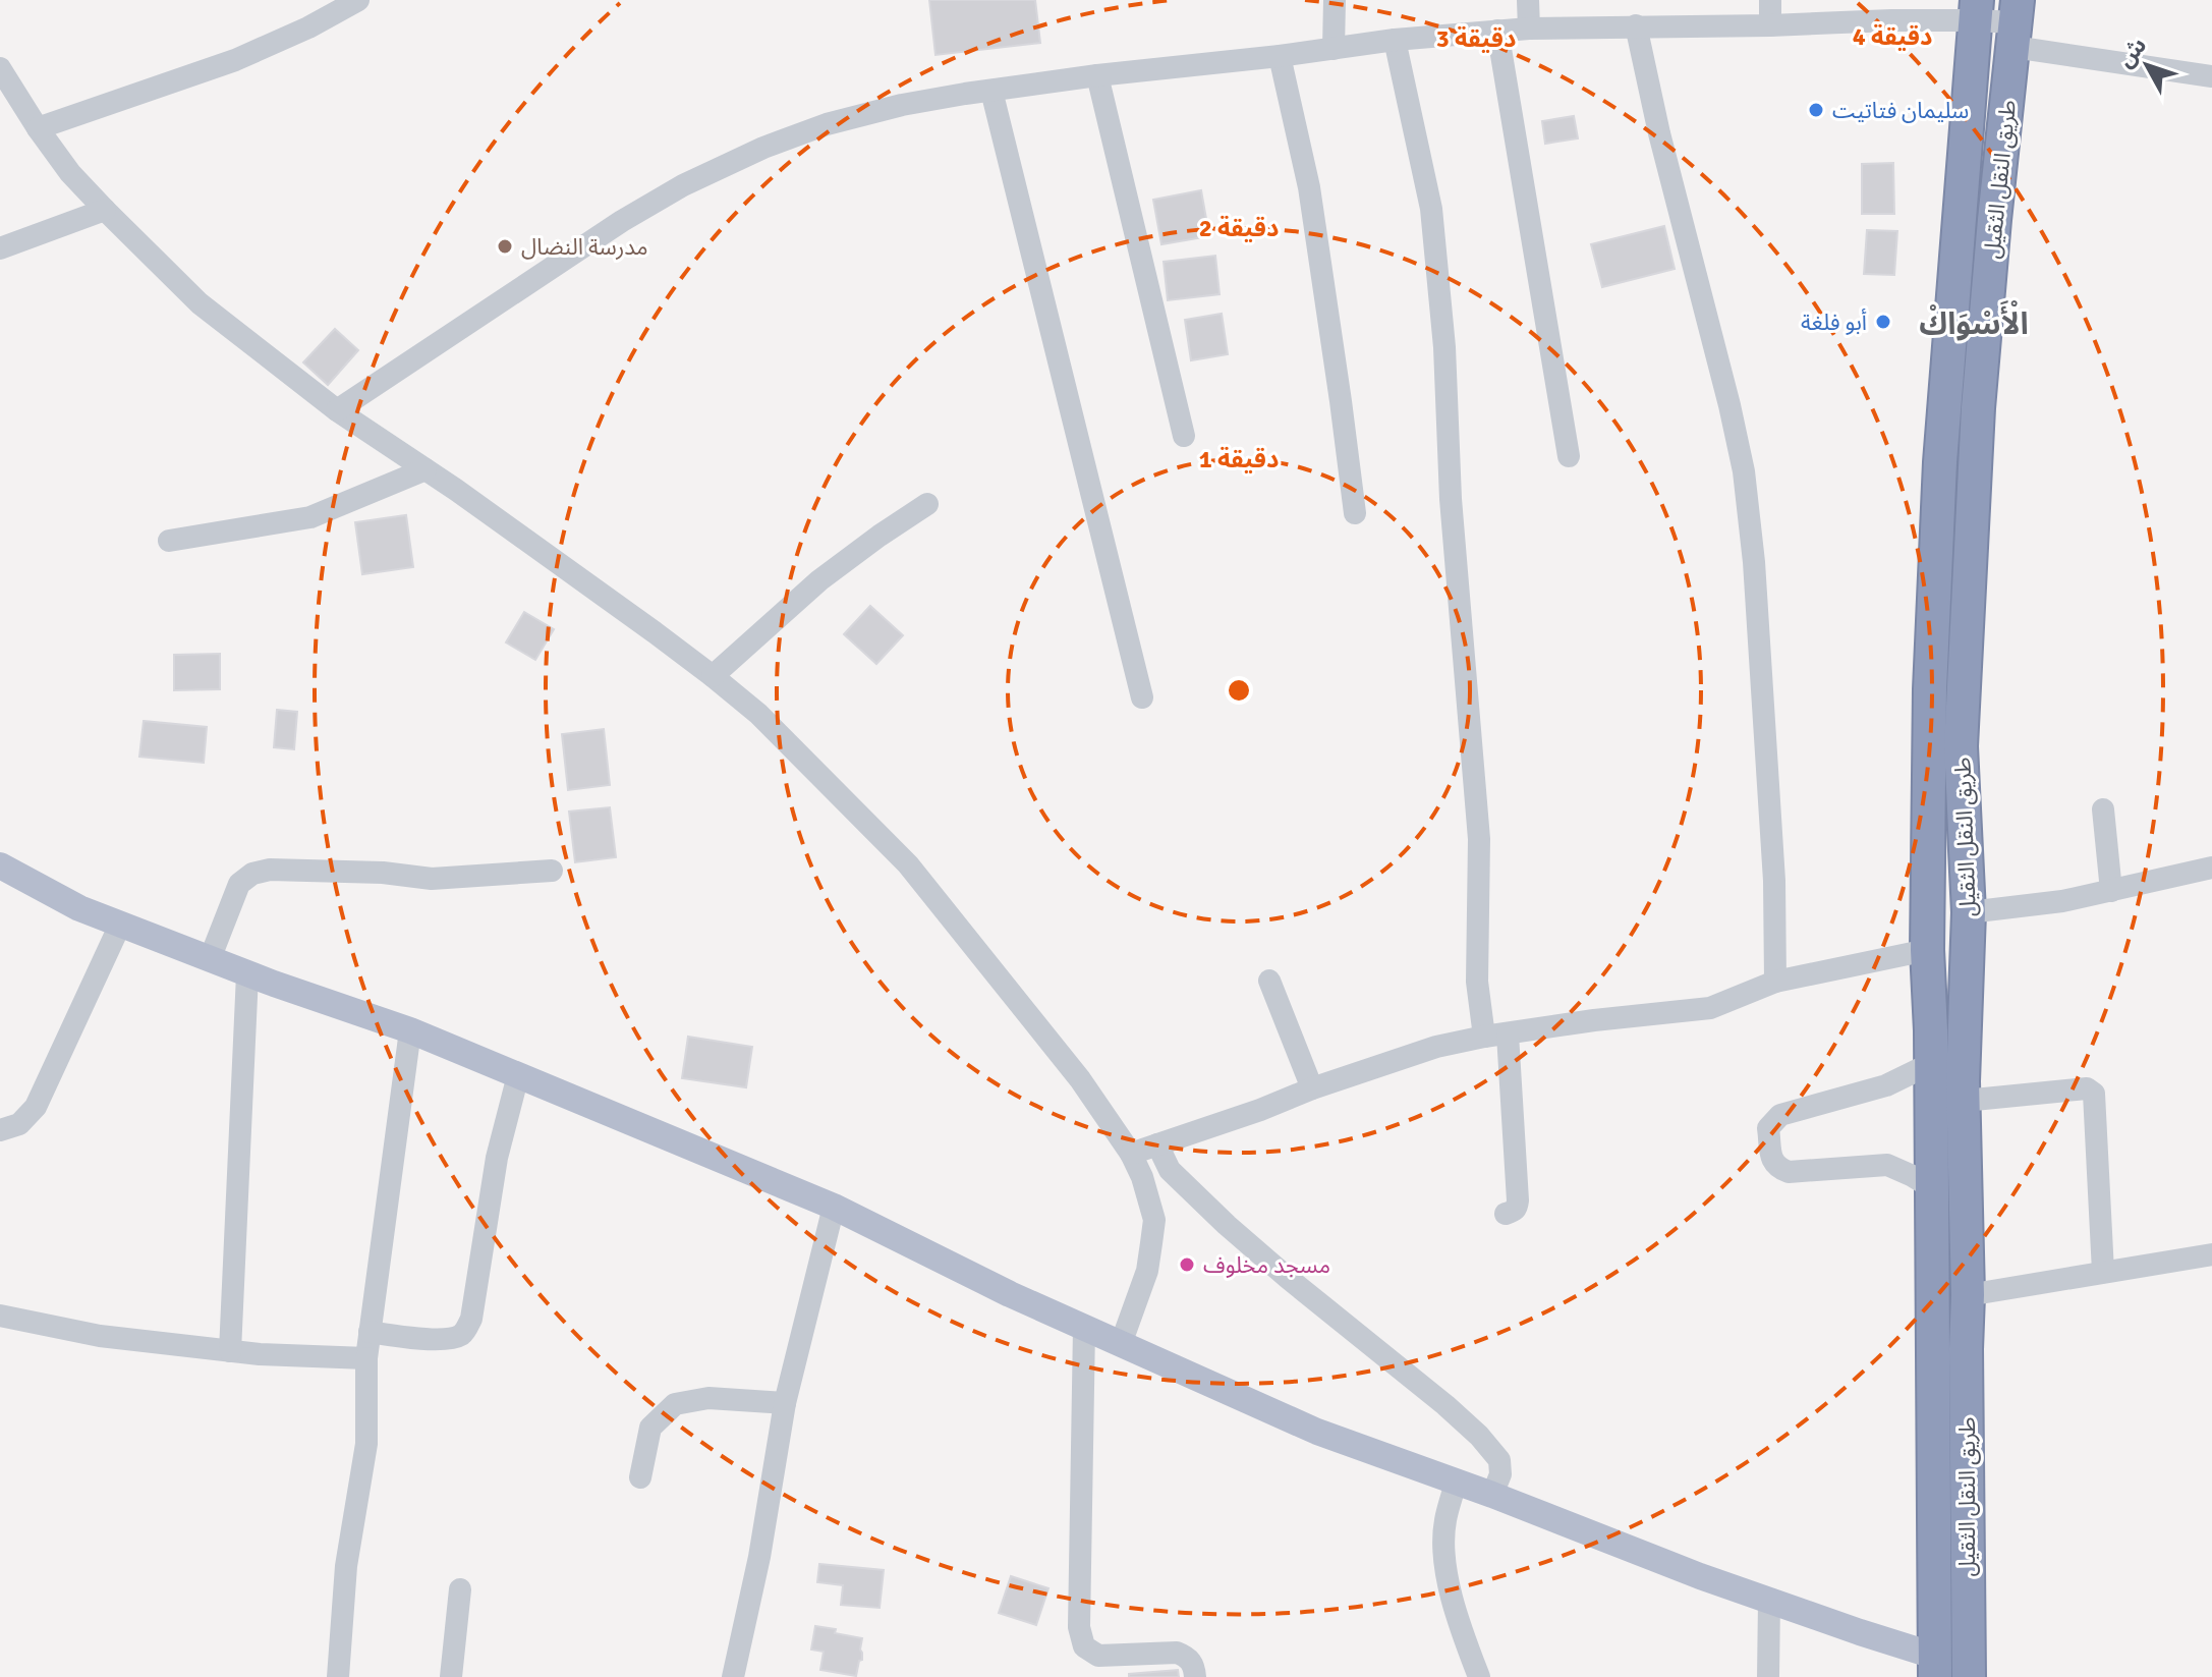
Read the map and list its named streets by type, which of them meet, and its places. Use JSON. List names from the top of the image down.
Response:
{
  "streets": {
    "highway": ["طريق النقل الثقيل"]
  },
  "districts": ["الْأَسْوَاكْ"],
  "places": [
    "سليمان فتاتيت",
    "مدرسة النضال",
    "أبو فلغة",
    "مسجد مخلوف"
  ],
  "north": "top left",
  "rings": [
    "4 دقيقة",
    "3 دقيقة",
    "2 دقيقة",
    "1 دقيقة"
  ]
}
